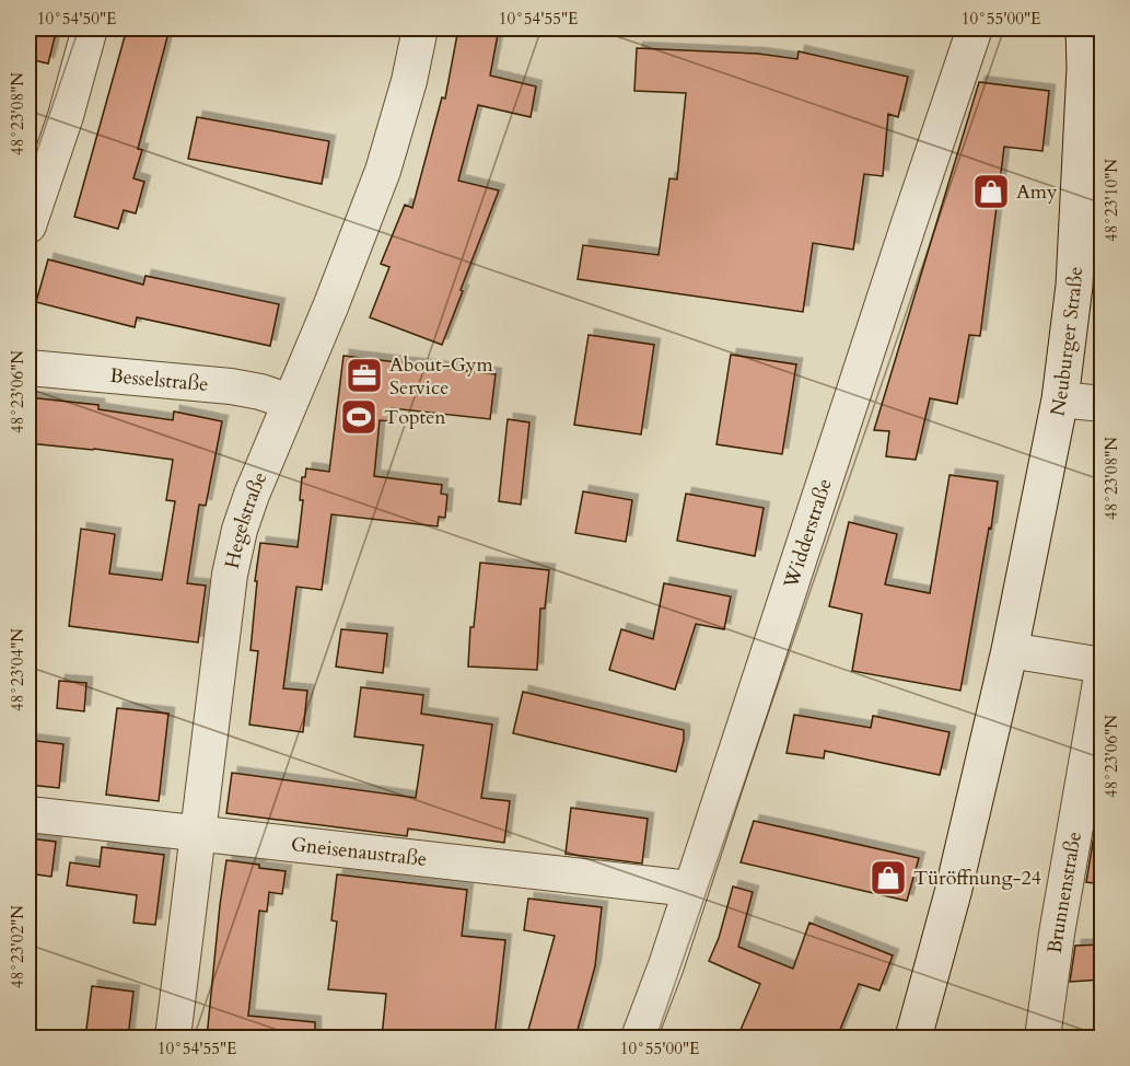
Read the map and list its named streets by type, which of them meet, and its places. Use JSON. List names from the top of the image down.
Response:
{
  "streets": {
    "street": [
      "Neuburger Straße",
      "Besselstraße",
      "Hegelstraße",
      "Widderstraße",
      "Gneisenaustraße",
      "Brunnenstraße"
    ]
  },
  "crossings": [
    ["Besselstraße", "Hegelstraße"],
    ["Hegelstraße", "Gneisenaustraße"],
    ["Widderstraße", "Gneisenaustraße"]
  ],
  "places": {
    "shop": ["Amy", "Türöffnung-24"],
    "office": ["About-Gym Service"],
    "sports": ["Topten"]
  },
  "coordinates": [
    "10°54'50\"E",
    "10°54'55\"E",
    "10°55'00\"E",
    "48°23'08\"N",
    "48°23'10\"N",
    "48°23'06\"N",
    "48°23'04\"N",
    "48°23'02\"N"
  ]
}
